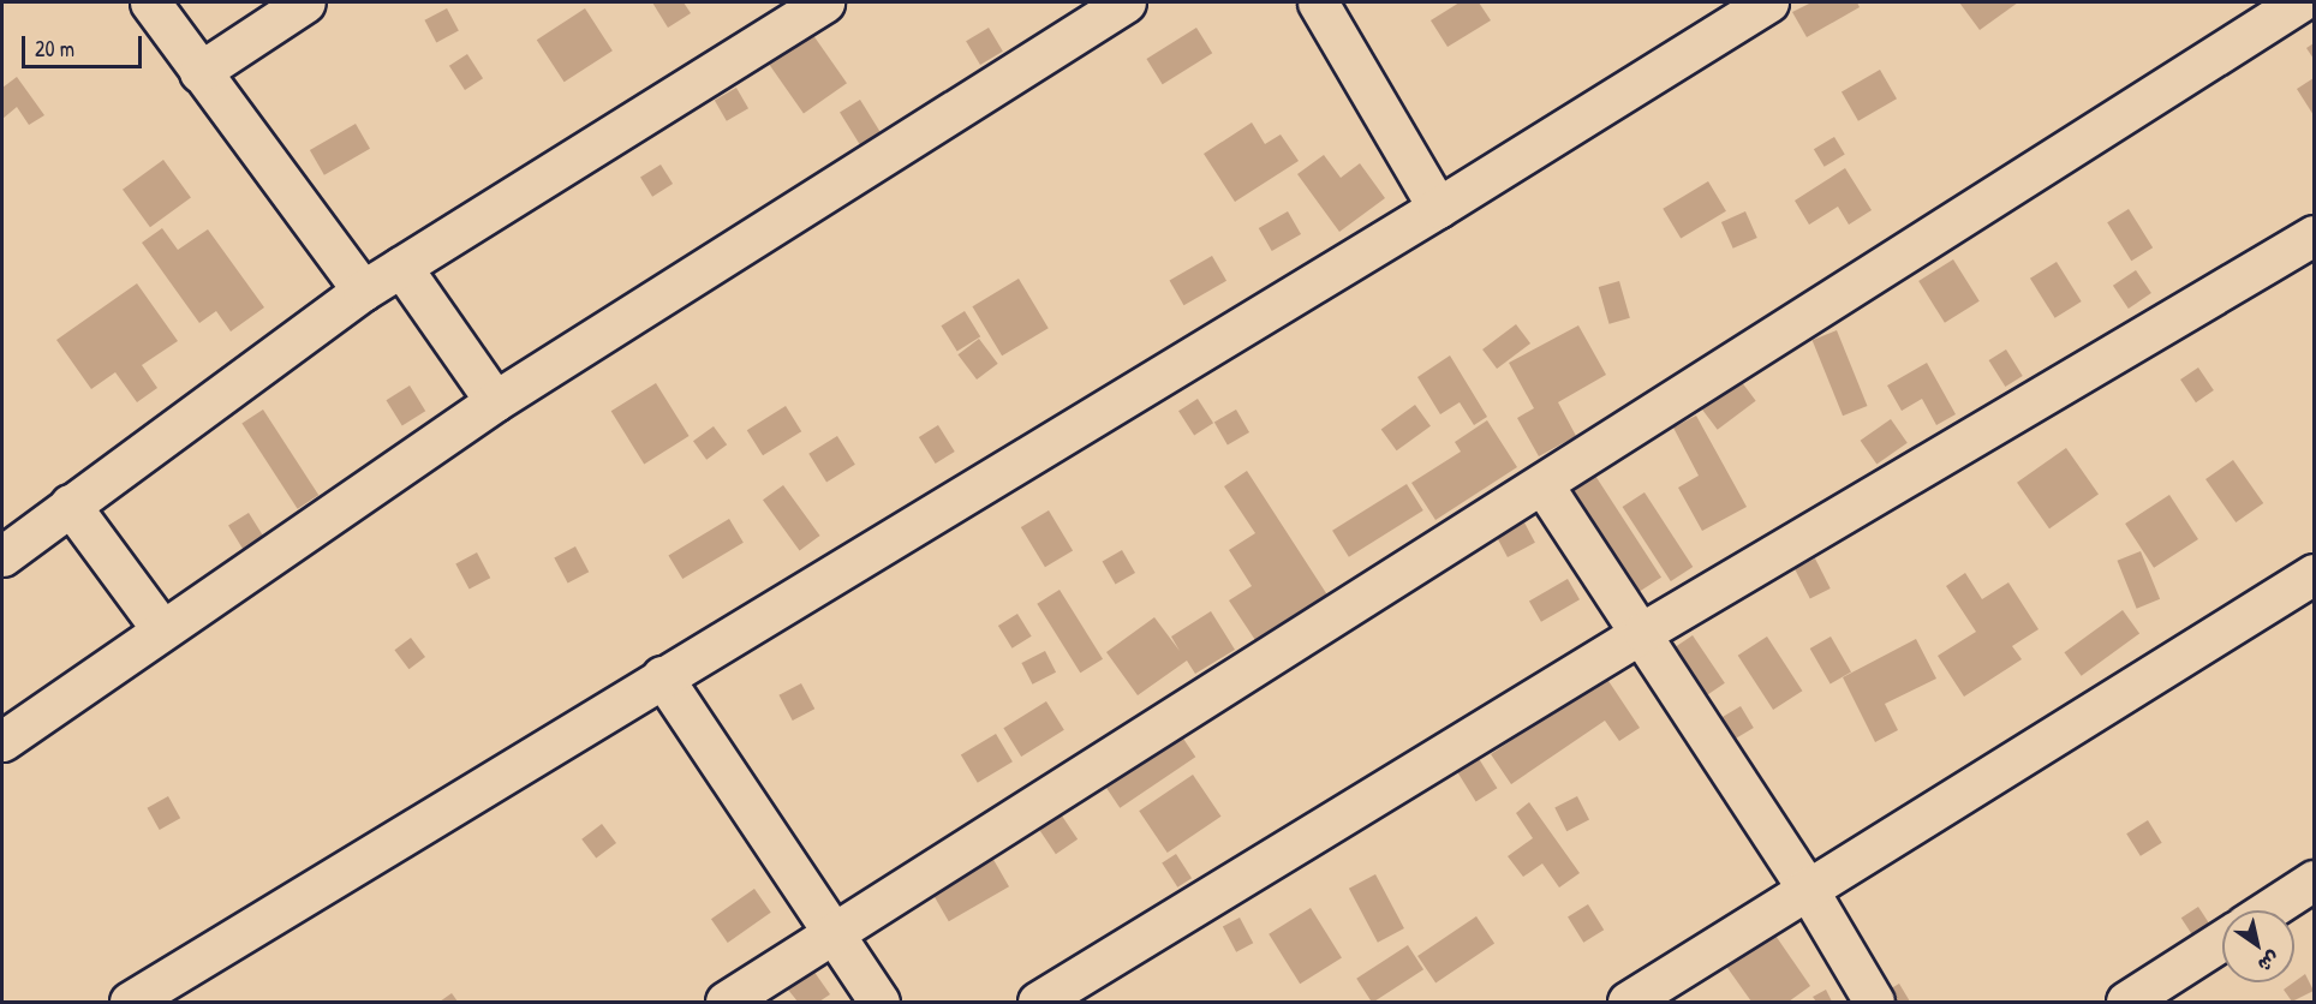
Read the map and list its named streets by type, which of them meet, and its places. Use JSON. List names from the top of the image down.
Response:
{
  "scale_bar": "20 m",
  "north": "bottom right"
}
